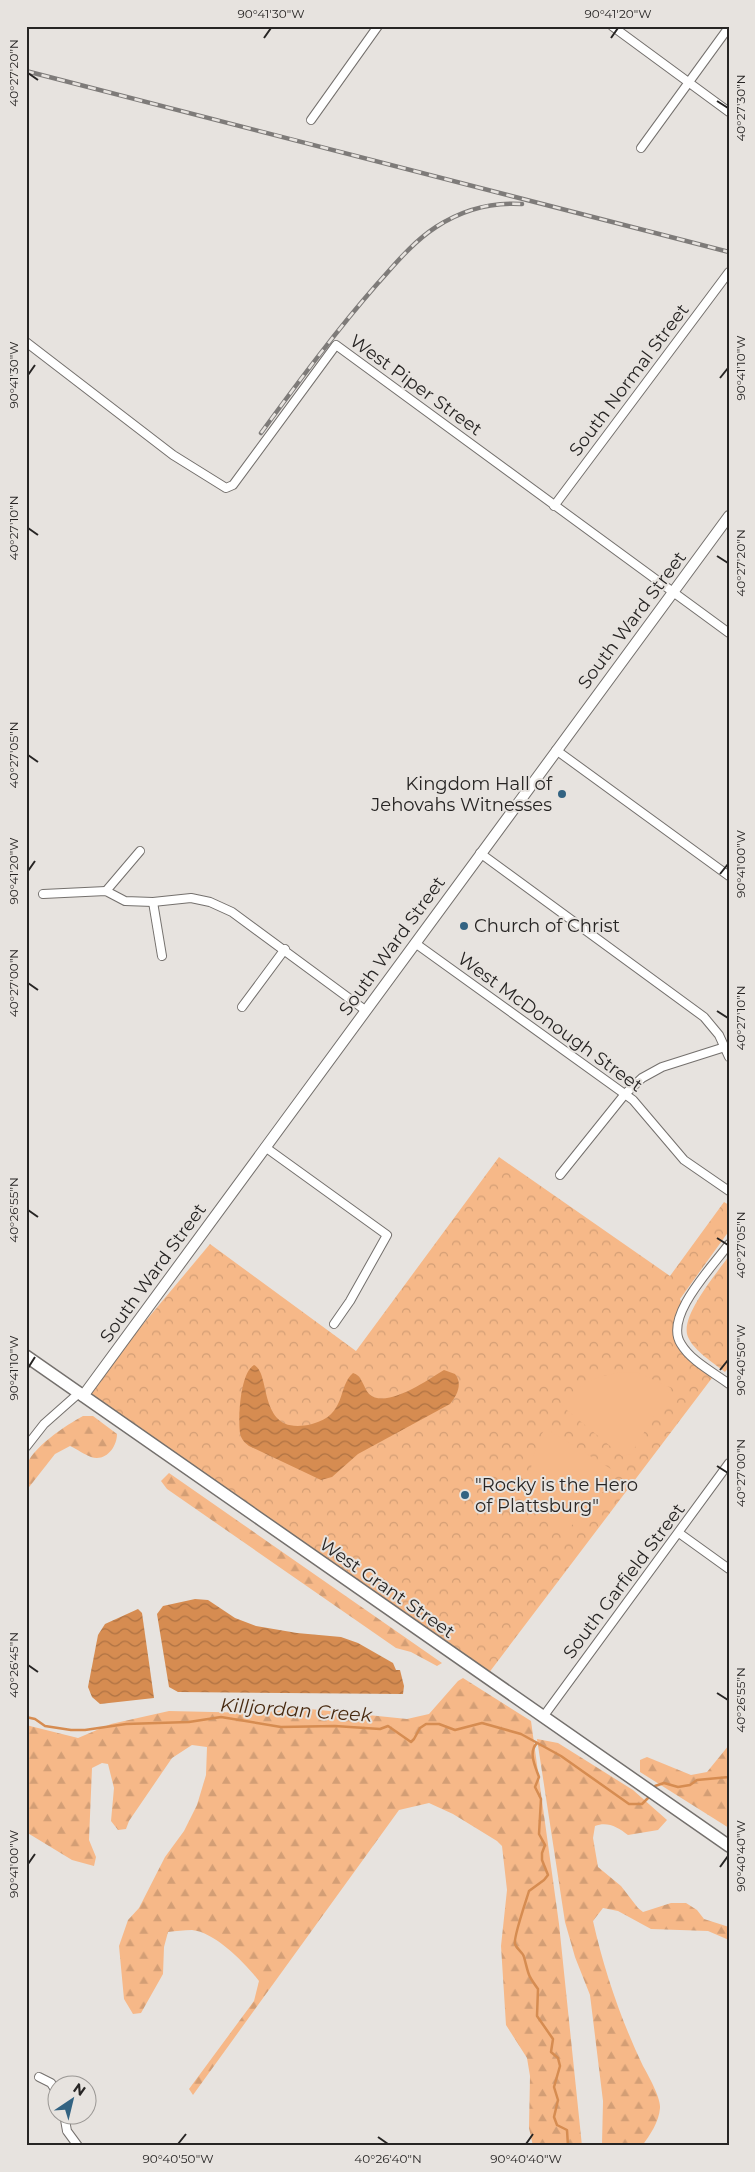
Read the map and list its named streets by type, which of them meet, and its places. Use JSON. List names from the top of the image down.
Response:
{
  "streets": {
    "main road": ["West Grant Street"],
    "street": [
      "South Normal Street",
      "West Piper Street",
      "South Ward Street",
      "West McDonough Street",
      "South Garfield Street"
    ]
  },
  "crossings": [
    ["South Normal Street", "West Piper Street"],
    ["West Piper Street", "South Ward Street"],
    ["South Ward Street", "West McDonough Street"],
    ["South Ward Street", "West Grant Street"],
    ["South Garfield Street", "West Grant Street"]
  ],
  "water": ["Killjordan Creek"],
  "places": ["Kingdom Hall of Jehovahs Witnesses", "Church of Christ", "\"Rocky is the Hero of Plattsburg\""],
  "north": "top right",
  "coordinates": [
    "90°41'30\"W",
    "90°41'20\"W",
    "40°27'20\"N",
    "40°27'30\"N",
    "90°41'10\"W",
    "40°27'10\"N",
    "40°27'05\"N",
    "90°41'00\"W",
    "40°27'00\"N",
    "40°26'55\"N",
    "90°40'50\"W",
    "40°26'45\"N",
    "90°40'40\"W",
    "40°26'40\"N"
  ]
}
